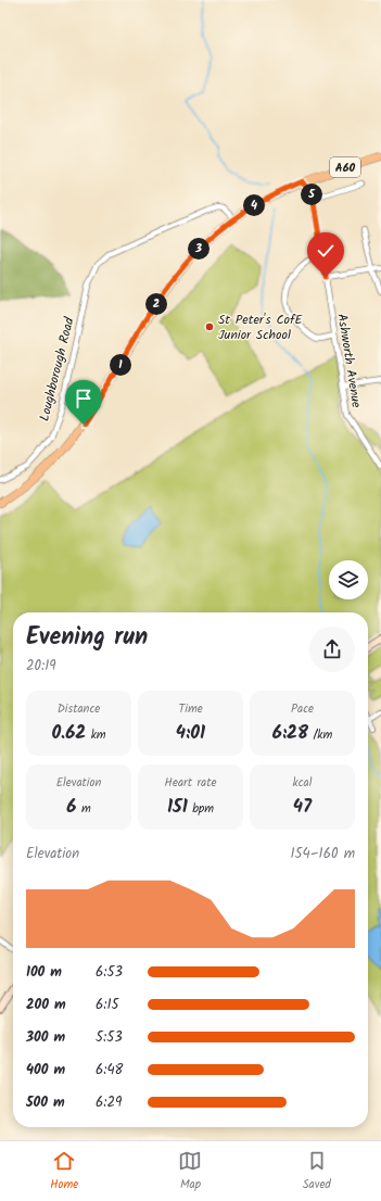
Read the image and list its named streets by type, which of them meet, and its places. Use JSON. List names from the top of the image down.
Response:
{
  "streets": {
    "main road": ["A60"],
    "street": ["Ashworth Avenue", "Loughborough Road"]
  },
  "crossings": [
    ["A60", "Ashworth Avenue"],
    ["A60", "Loughborough Road"]
  ],
  "places": ["St Peter's CofE Junior School"],
  "page": {
    "pins": [
      "5",
      "4",
      "3",
      "2",
      "1"
    ],
    "heading": ["Evening run", "20:19"],
    "stats": [
      ["Distance", "0.62 km"],
      ["Time", "4:01"],
      ["Pace", "6:28 /km"],
      ["Elevation", "6 m"],
      ["Heart rate", "151 bpm"],
      ["kcal", "47"]
    ],
    "chart": ["Elevation", "154–160 m"],
    "list": [
      {
        "name": "100 m",
        "note": "6:53"
      },
      {
        "name": "200 m",
        "note": "6:15"
      },
      {
        "name": "300 m",
        "note": "5:53"
      },
      {
        "name": "400 m",
        "note": "6:48"
      },
      {
        "name": "500 m",
        "note": "6:29"
      }
    ],
    "tabs": ["Home", "Map", "Saved"]
  }
}
